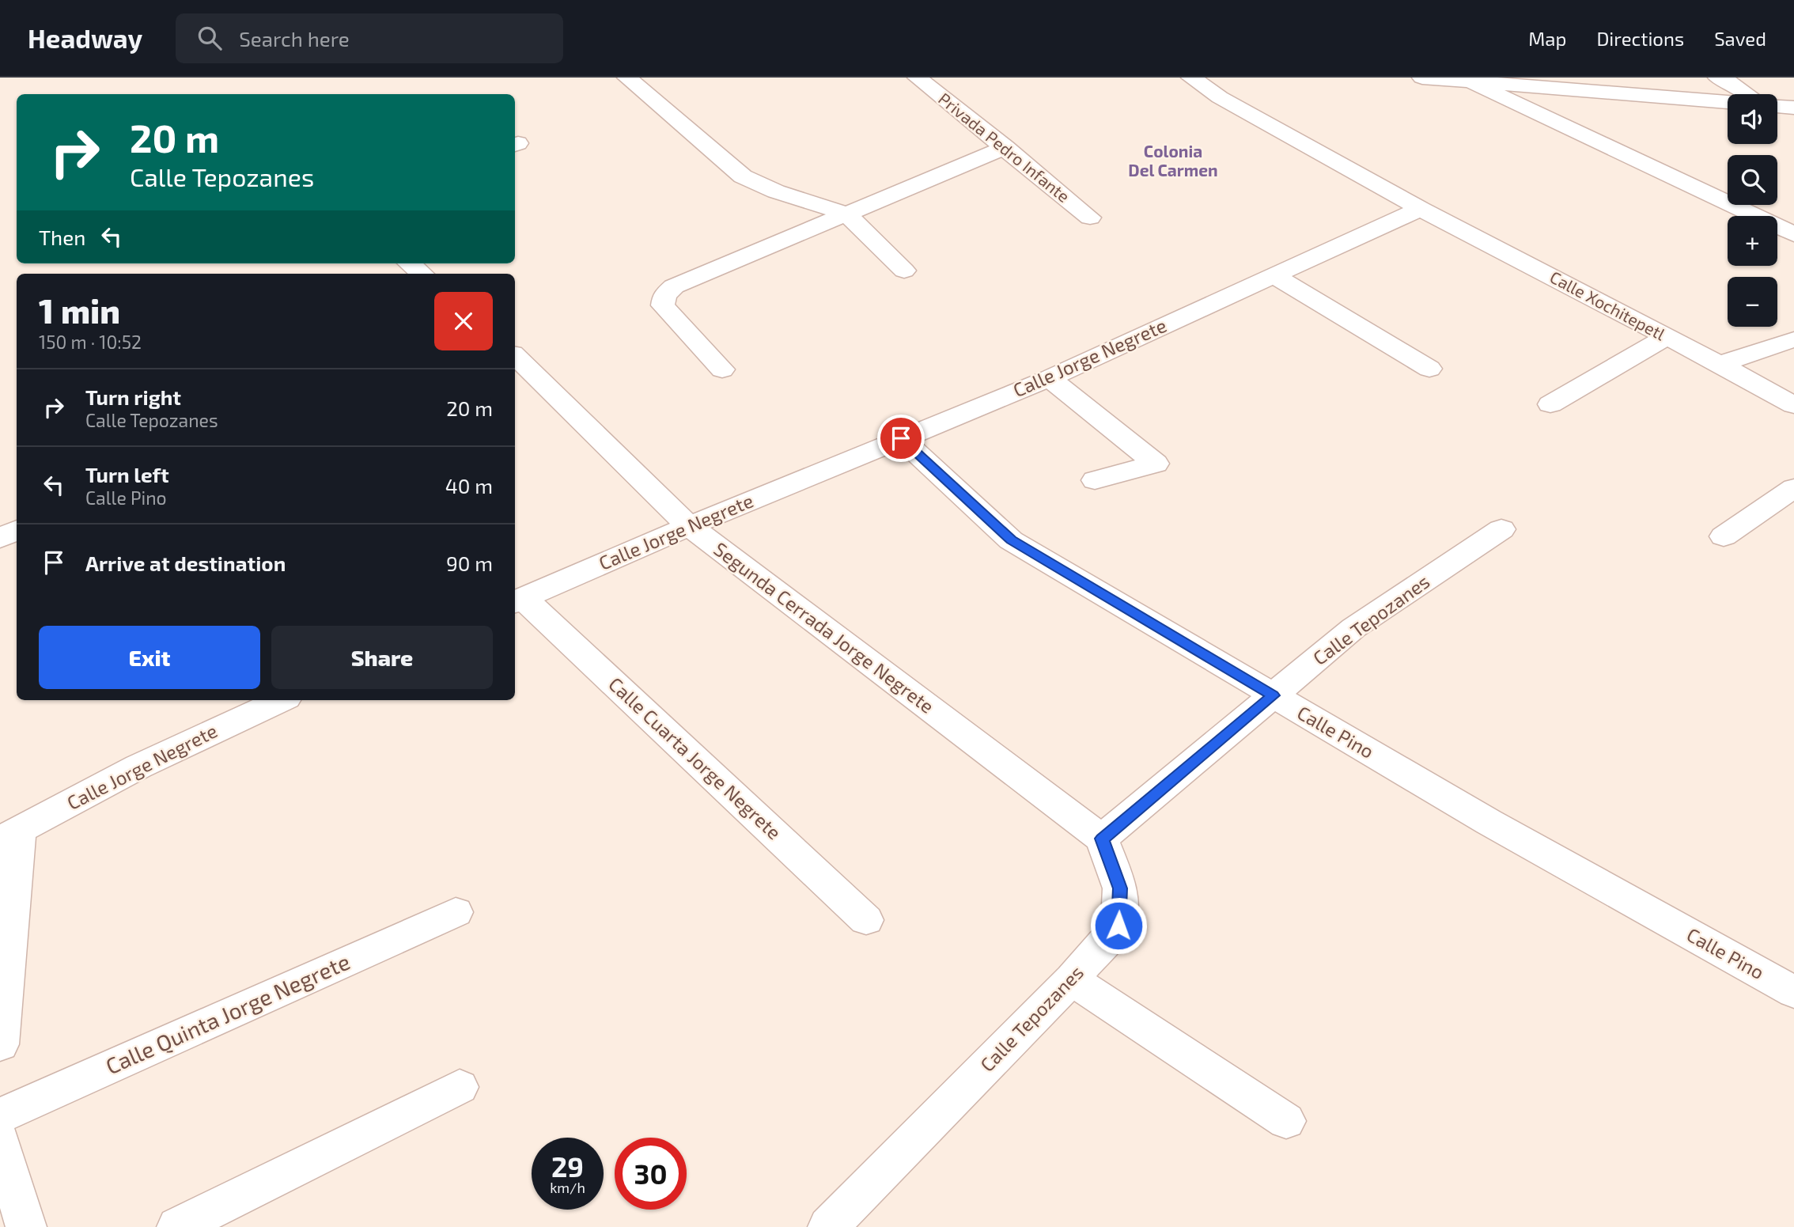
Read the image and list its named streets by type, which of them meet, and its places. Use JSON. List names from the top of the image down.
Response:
{
  "streets": {
    "street": [
      "Privada Pedro Infante",
      "Calle Xochitepetl",
      "Calle Jorge Negrete",
      "Calle Tepozanes",
      "Segunda Cerrada Jorge Negrete",
      "Calle Pino",
      "Calle Cuarta Jorge Negrete",
      "Calle Quinta Jorge Negrete"
    ]
  },
  "crossings": [
    ["Calle Xochitepetl", "Calle Jorge Negrete"],
    ["Calle Jorge Negrete", "Segunda Cerrada Jorge Negrete"],
    ["Calle Jorge Negrete", "Calle Pino"],
    ["Calle Jorge Negrete", "Calle Cuarta Jorge Negrete"],
    ["Calle Tepozanes", "Segunda Cerrada Jorge Negrete"],
    ["Calle Tepozanes", "Calle Pino"]
  ],
  "districts": ["Colonia Del Carmen"],
  "page": {
    "header": "Headway",
    "search": "Search here",
    "nav": ["Map", "Directions", "Saved"],
    "map_buttons": ["+", "−"],
    "turn": ["20 m", "Calle Tepozanes"],
    "then": "Then",
    "heading": ["1 min", "150 m · 10:52"],
    "list": [
      {
        "name": "Turn right",
        "note": "Calle Tepozanes",
        "value": "20 m"
      },
      {
        "name": "Turn left",
        "note": "Calle Pino",
        "value": "40 m"
      },
      {
        "name": "Arrive at destination",
        "value": "90 m"
      }
    ],
    "buttons": ["Exit", "Share"],
    "speed": "29 km/h",
    "limit": "30"
  }
}
